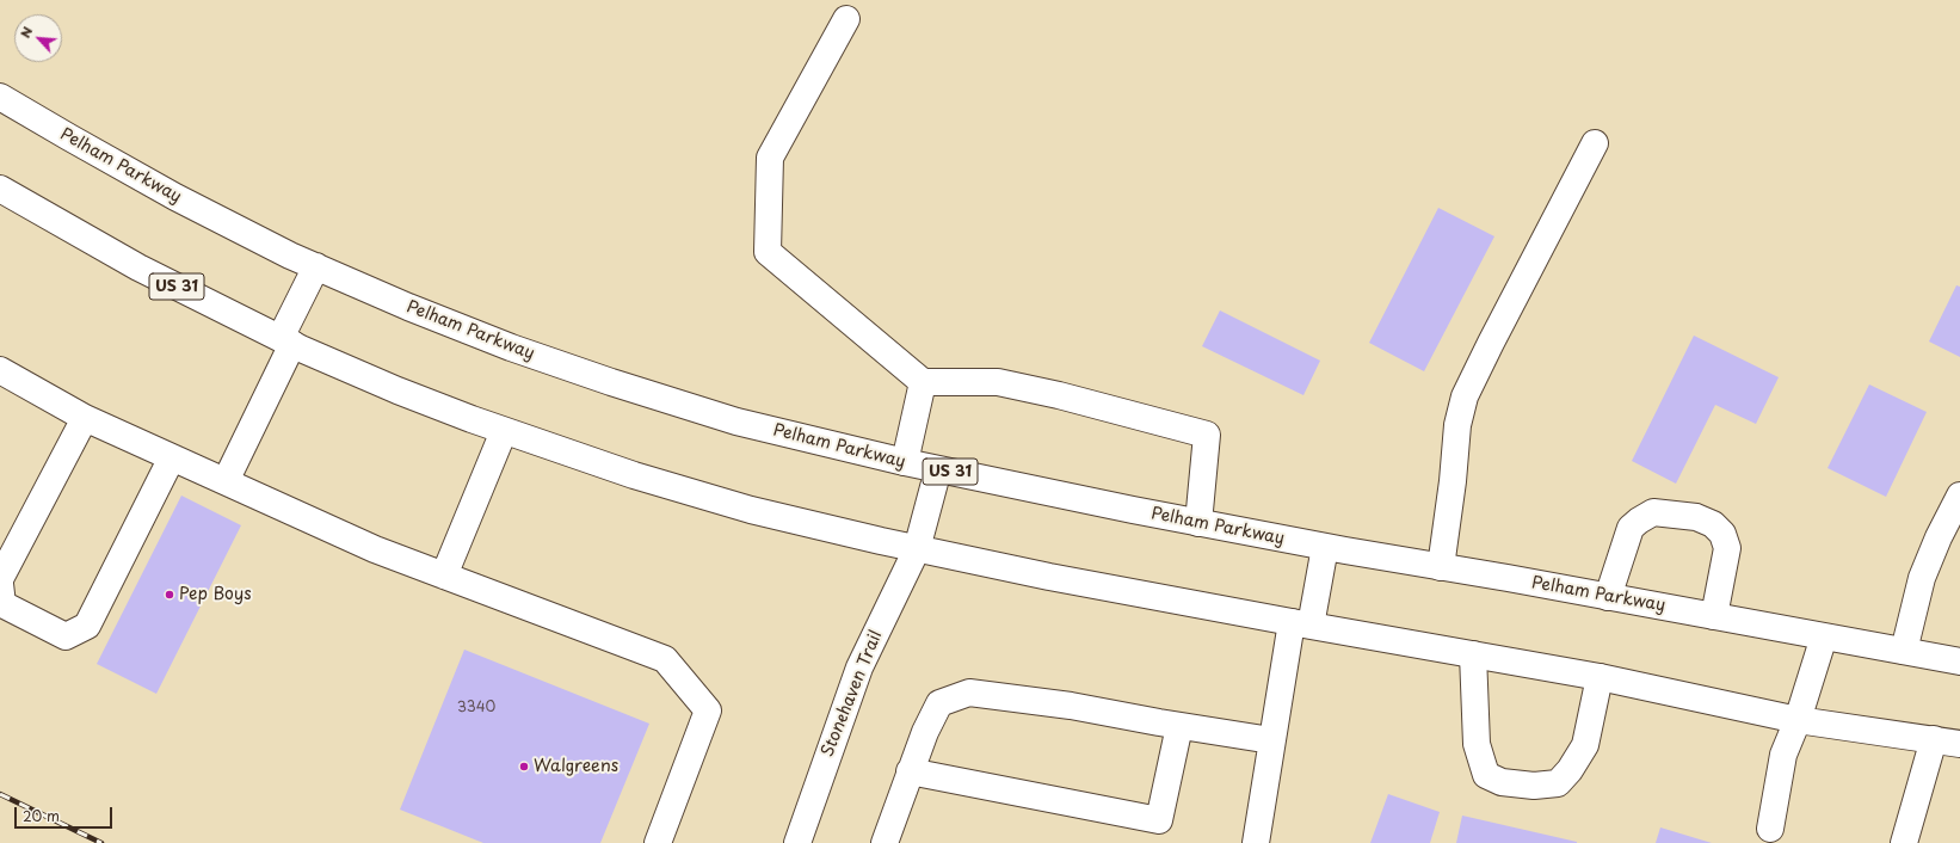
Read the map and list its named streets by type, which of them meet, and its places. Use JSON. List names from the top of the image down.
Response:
{
  "streets": {
    "main road": ["Pelham Parkway", "US 31", "Stonehaven Trail"]
  },
  "crossings": [
    ["Pelham Parkway", "Stonehaven Trail"],
    ["US 31", "Stonehaven Trail"]
  ],
  "places": ["Pep Boys", "Walgreens"],
  "house_numbers": ["3340"],
  "scale_bar": "20 m",
  "north": "top left"
}
